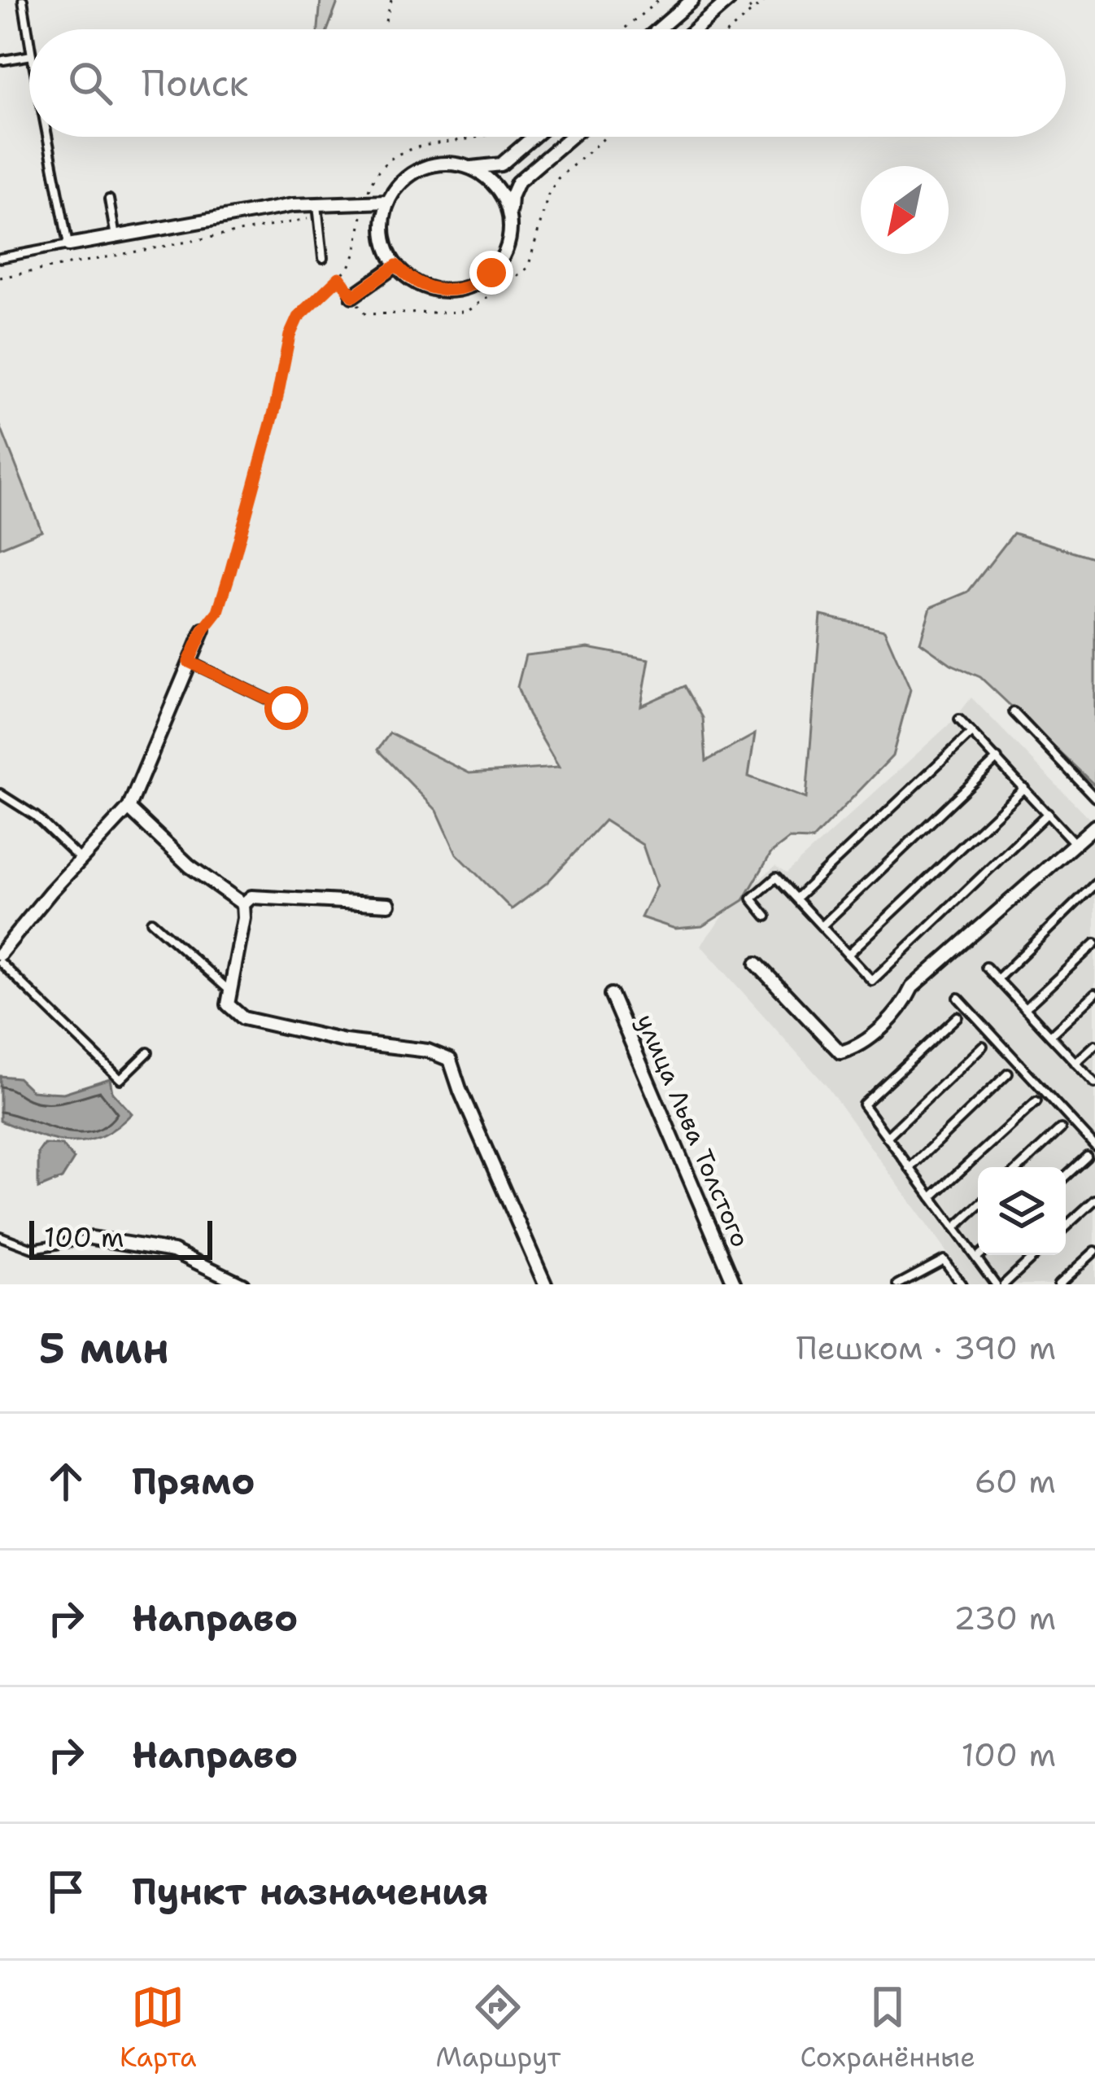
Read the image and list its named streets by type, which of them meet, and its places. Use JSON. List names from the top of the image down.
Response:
{
  "streets": {
    "street": ["улица Льва Толстого"]
  },
  "scale_bar": "100 m",
  "north": "bottom left",
  "page": {
    "search": "Поиск",
    "scale": "100 m",
    "heading": ["5 мин", "Пешком · 390 m"],
    "list": [
      ["Прямо", "60 m"],
      ["Направо", "230 m"],
      ["Направо", "100 m"],
      "Пункт назначения"
    ],
    "nav": ["Карта", "Маршрут", "Сохранённые"]
  }
}
